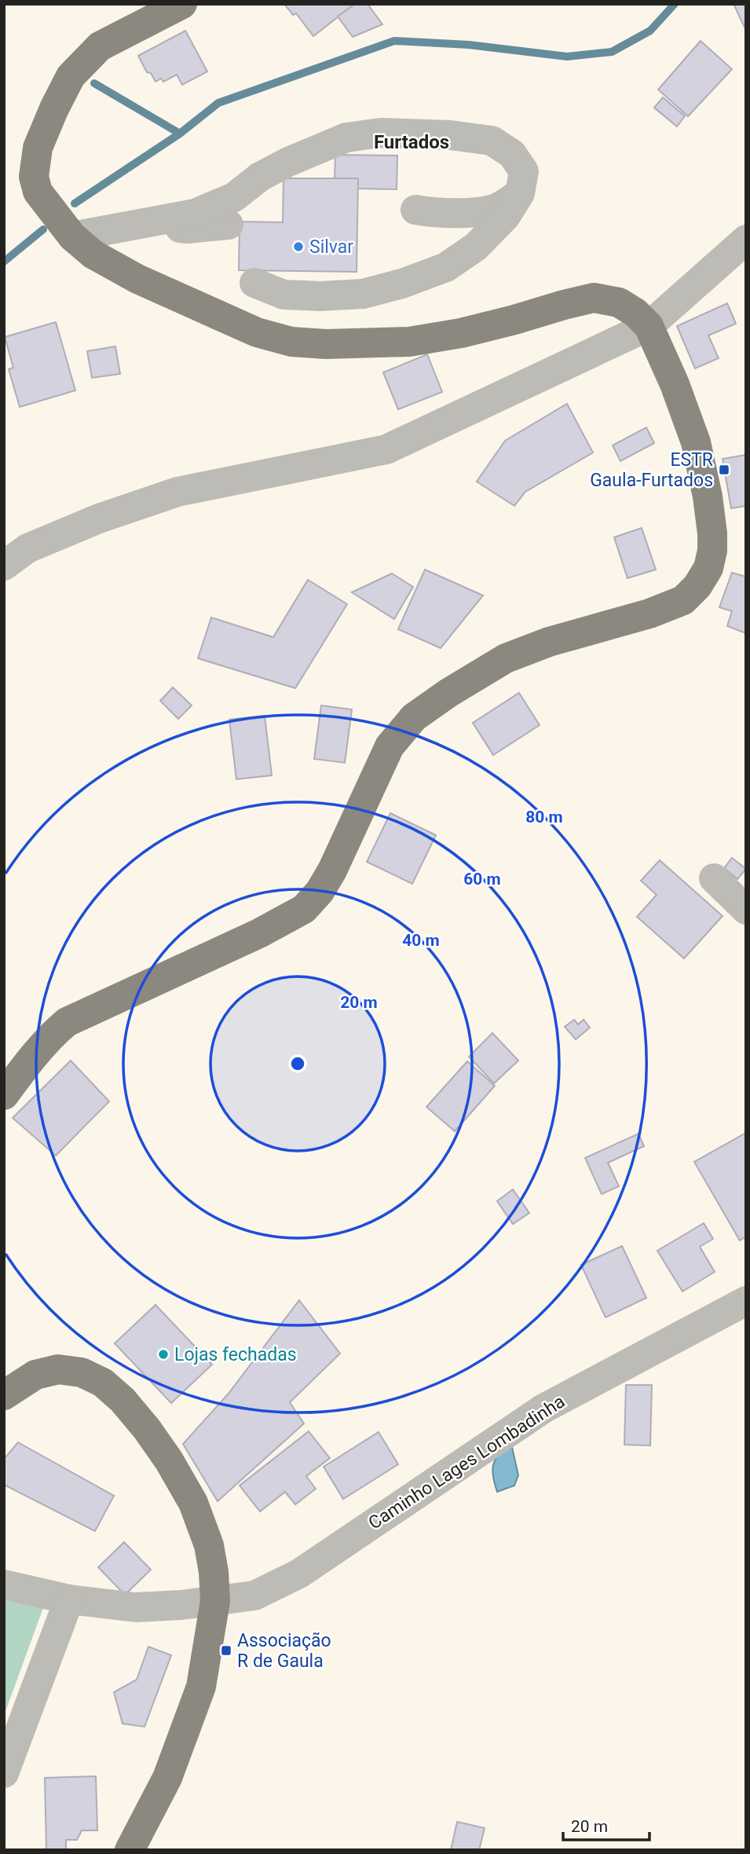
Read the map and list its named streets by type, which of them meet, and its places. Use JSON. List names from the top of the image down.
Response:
{
  "streets": {
    "street": ["Caminho Lages Lombadinha"]
  },
  "districts": ["Furtados"],
  "places": {
    "other": ["Silvar", "Lojas fechadas"],
    "transit": ["ESTR Gaula-Furtados", "Associação R de Gaula"]
  },
  "scale_bar": "20 m",
  "rings": [
    "80 m",
    "60 m",
    "40 m",
    "20 m"
  ]
}
